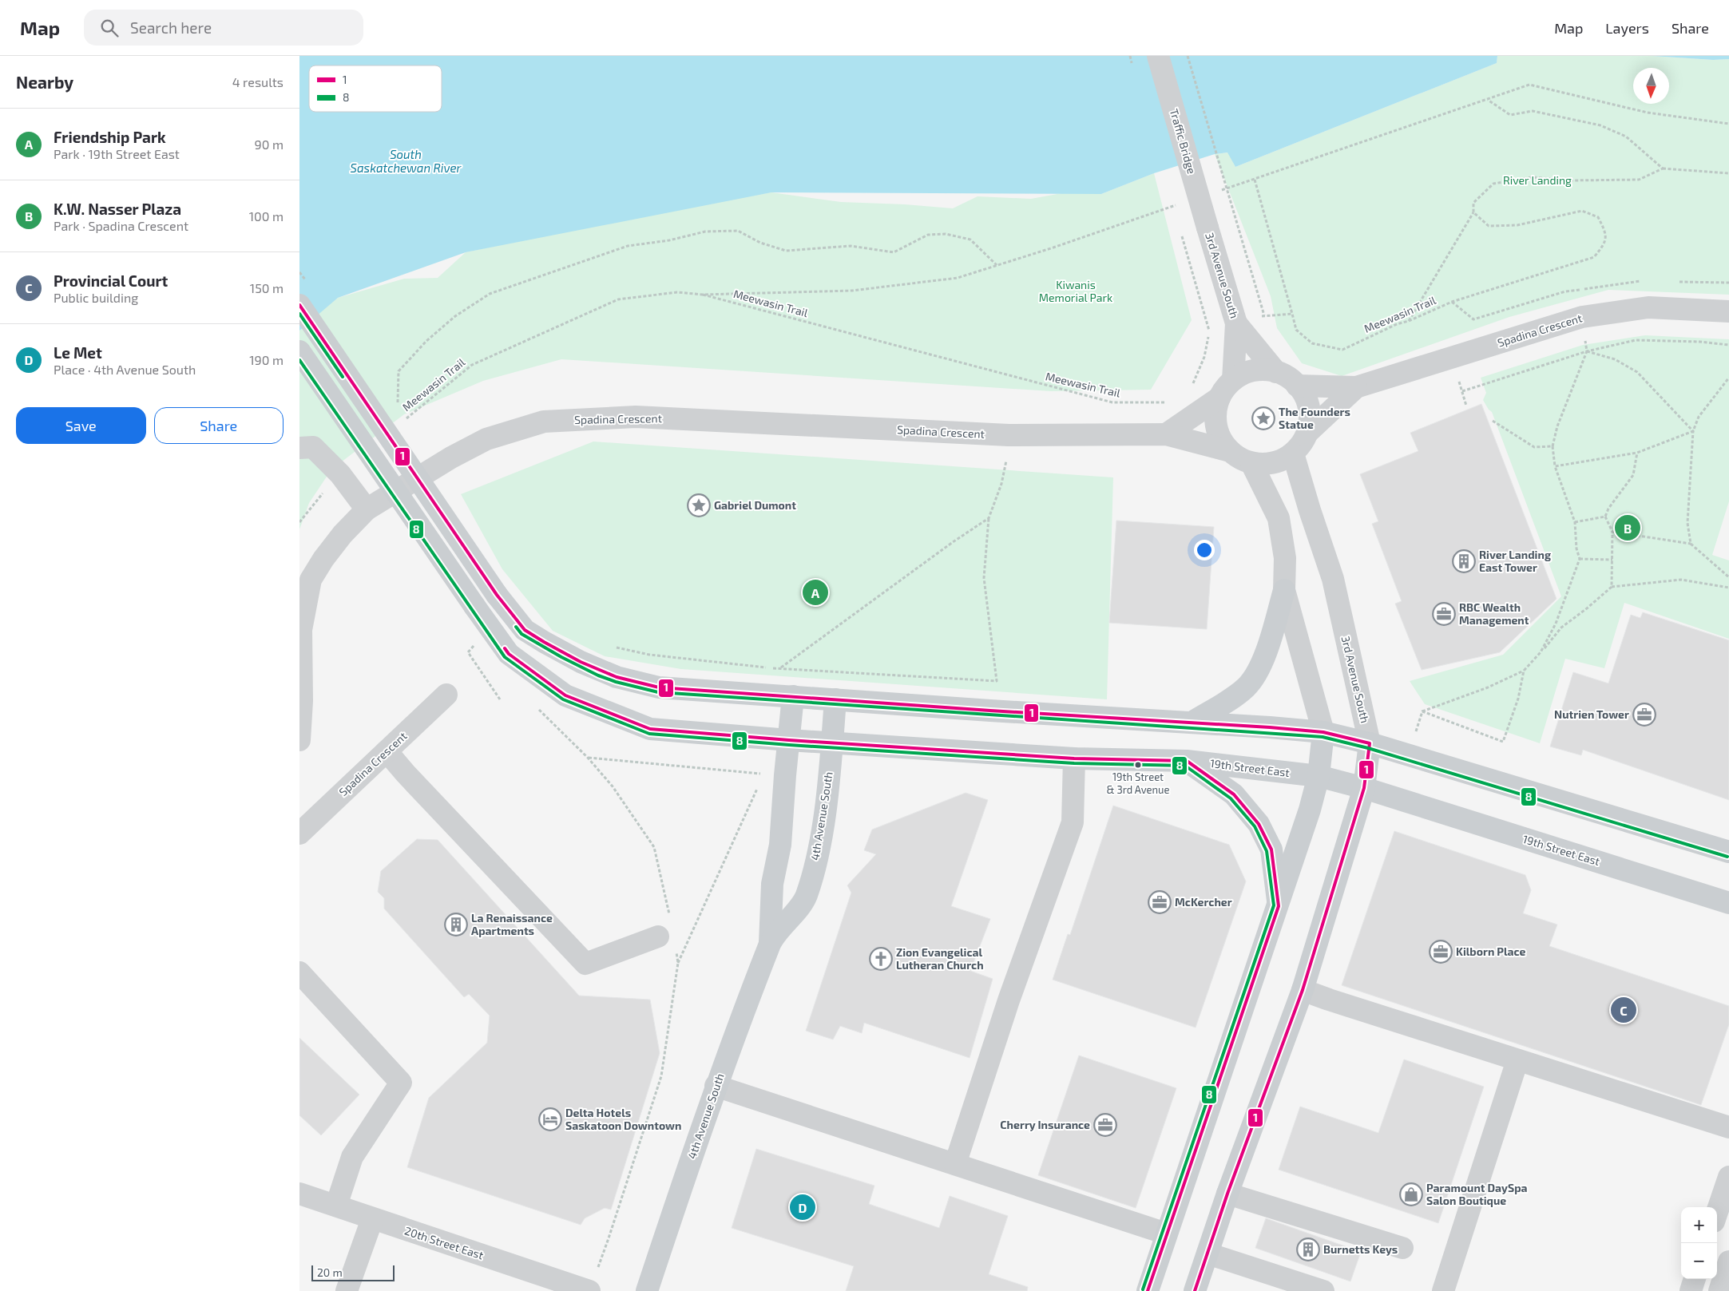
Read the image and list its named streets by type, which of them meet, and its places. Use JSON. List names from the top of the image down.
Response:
{
  "streets": {
    "main road": ["3rd Avenue South", "19th Street East", "4th Avenue South"],
    "street": ["Traffic Bridge", "Spadina Crescent", "20th Street East"],
    "path": ["Meewasin Trail"]
  },
  "crossings": [
    ["Traffic Bridge", "3rd Avenue South"],
    ["3rd Avenue South", "Spadina Crescent"],
    ["3rd Avenue South", "19th Street East"],
    ["19th Street East", "4th Avenue South"]
  ],
  "water": ["South Saskatchewan River"],
  "parks": ["River Landing", "Kiwanis Memorial Park"],
  "places": {
    "place": ["The Founders Statue", "Gabriel Dumont"],
    "building": ["River Landing East Tower", "La Renaissance Apartments", "Burnetts Keys"],
    "office": [
      "RBC Wealth Management",
      "Nutrien Tower",
      "McKercher",
      "Kilborn Place",
      "Cherry Insurance"
    ],
    "other": ["19th Street & 3rd Avenue"],
    "church": ["Zion Evangelical Lutheran Church"],
    "hotel": ["Delta Hotels Saskatoon Downtown"],
    "shop": ["Paramount DaySpa Salon Boutique"]
  },
  "lines": ["transit line 1", "transit line 8"],
  "legend": ["1", "8"],
  "scale_bar": "20 m",
  "north": "bottom",
  "page": {
    "header": "Map",
    "search": "Search here",
    "nav": ["Map", "Layers", "Share"],
    "heading": ["Nearby", "4 results"],
    "list": [
      {
        "mark": "A",
        "name": "Friendship Park",
        "note": "Park · 19th Street East",
        "value": "90 m"
      },
      {
        "mark": "B",
        "name": "K.W. Nasser Plaza",
        "note": "Park · Spadina Crescent",
        "value": "100 m"
      },
      {
        "mark": "C",
        "name": "Provincial Court",
        "note": "Public building",
        "value": "150 m"
      },
      {
        "mark": "D",
        "name": "Le Met",
        "note": "Place · 4th Avenue South",
        "value": "190 m"
      }
    ],
    "buttons": ["Save", "Share"],
    "pins": [
      "B",
      "A",
      "C",
      "D"
    ],
    "map_buttons": ["+", "−"],
    "scale": "20 m"
  }
}
